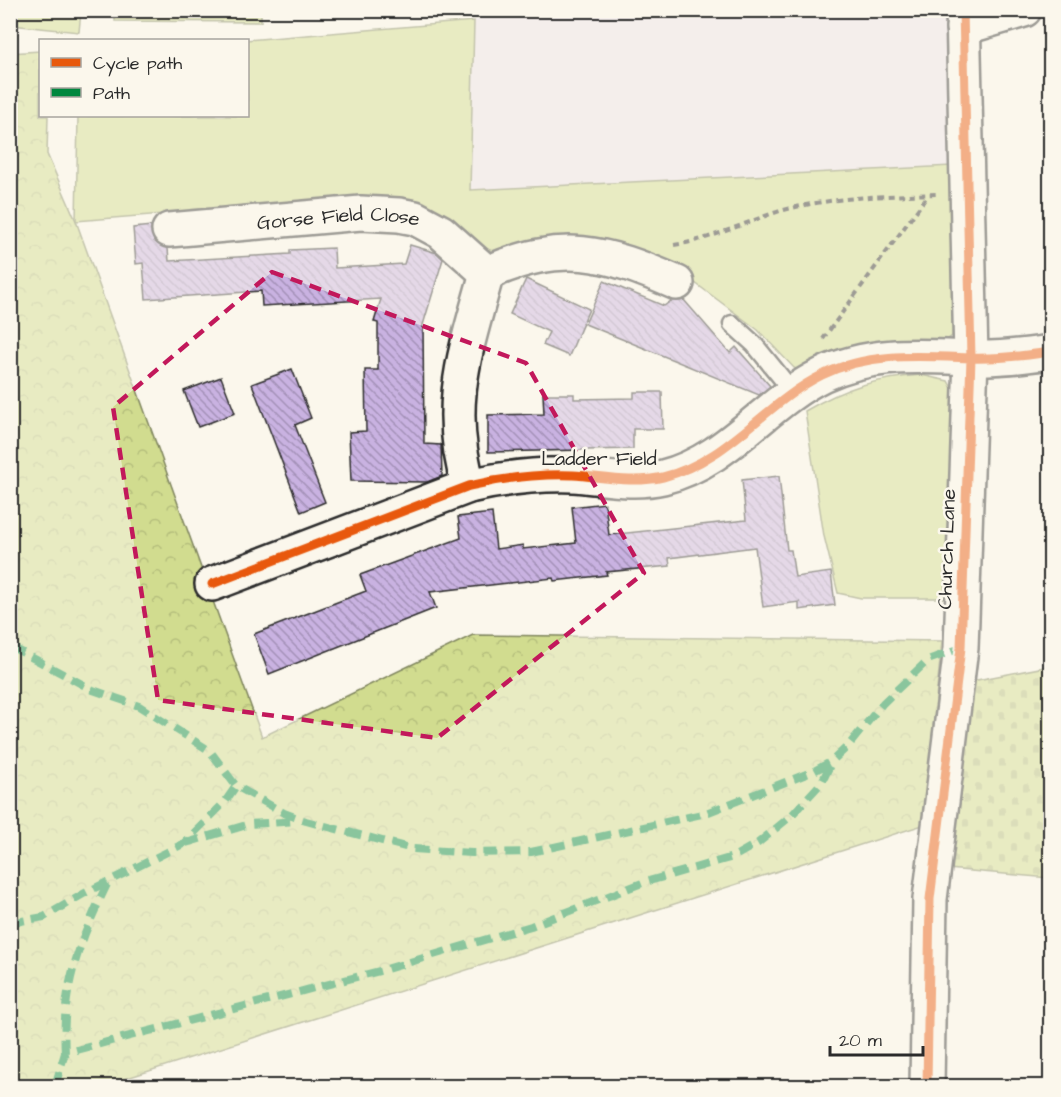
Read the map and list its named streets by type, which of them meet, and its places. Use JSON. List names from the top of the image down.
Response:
{
  "streets": {
    "street": ["Gorse Field Close", "Ladder Field", "Church Lane"]
  },
  "crossings": [
    ["Ladder Field", "Church Lane"]
  ],
  "legend": ["Cycle path", "Path"],
  "scale_bar": "20 m"
}
